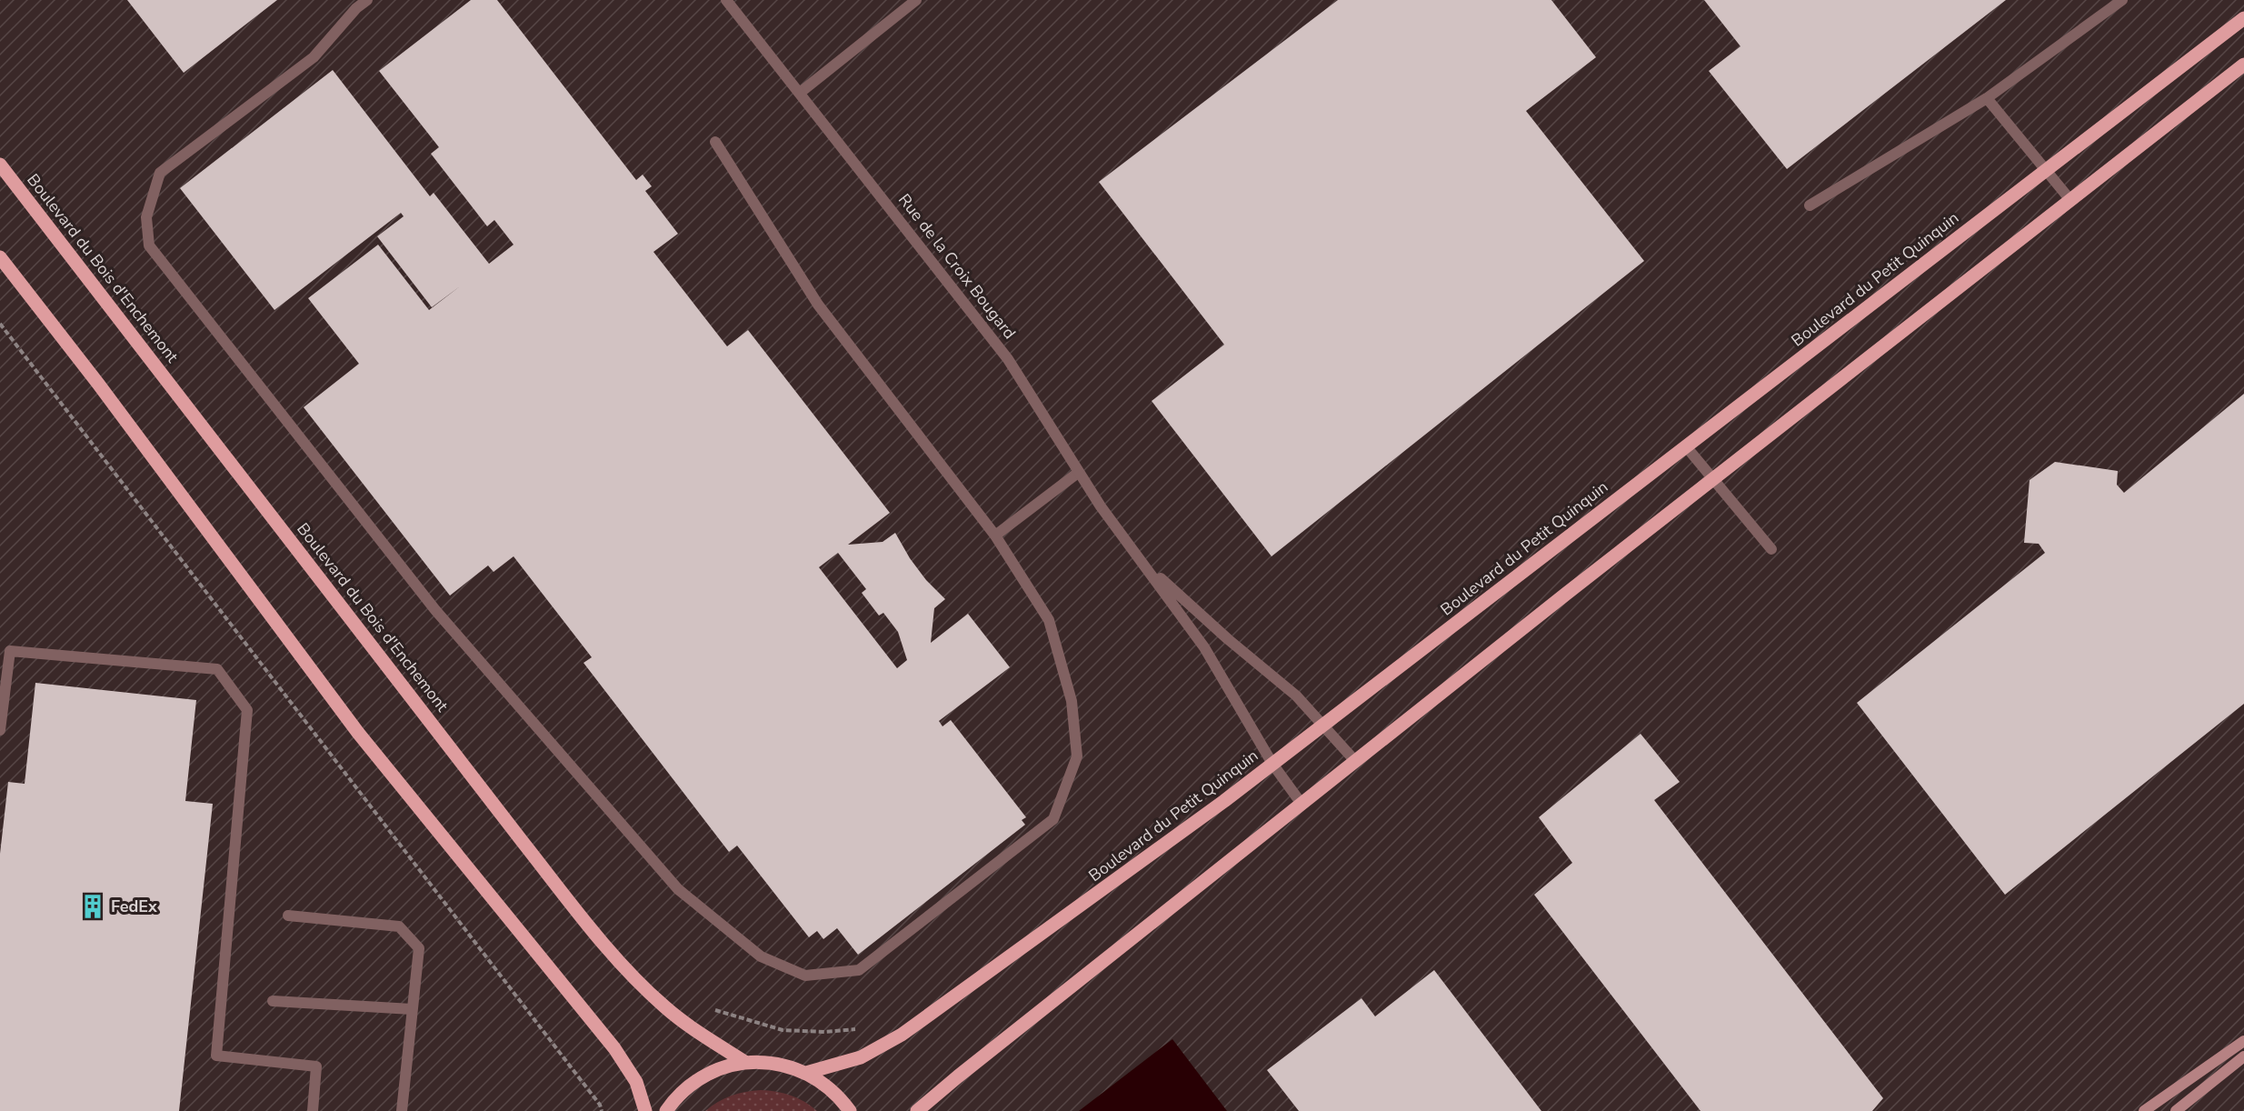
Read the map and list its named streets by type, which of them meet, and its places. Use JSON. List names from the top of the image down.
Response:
{
  "streets": {
    "main road": ["Boulevard du Bois d'Enchemont", "Boulevard du Petit Quinquin"],
    "street": ["Rue de la Croix Bougard"]
  },
  "places": {
    "building": ["FedEx"]
  }
}
